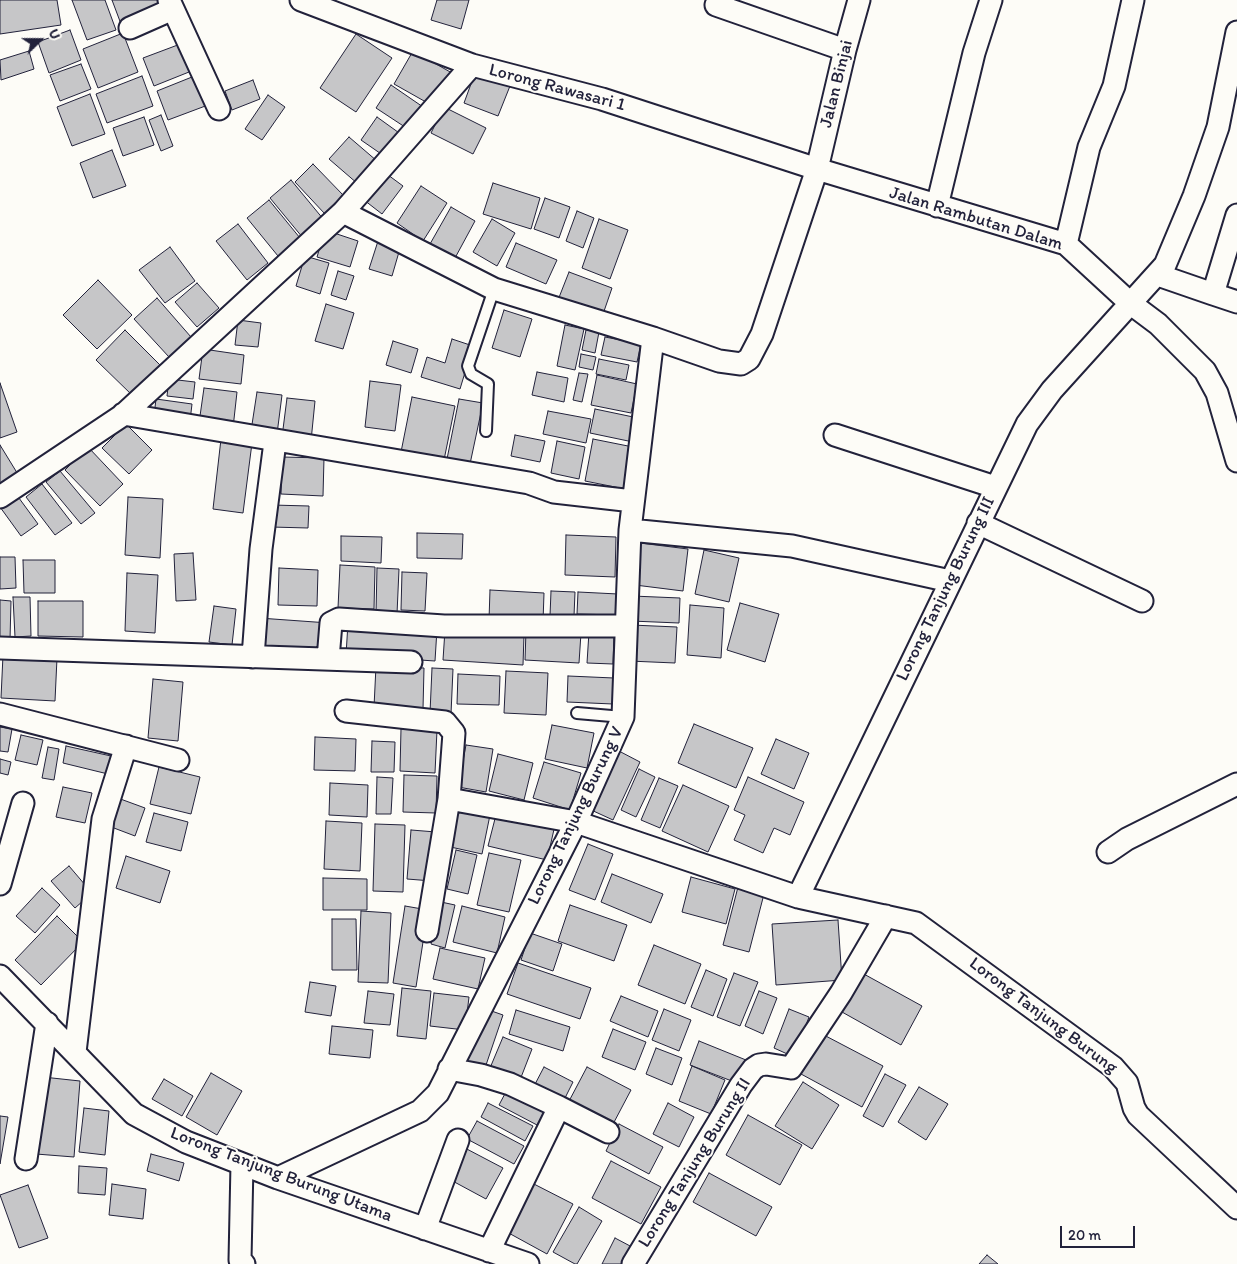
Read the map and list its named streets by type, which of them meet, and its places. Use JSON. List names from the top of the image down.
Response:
{
  "streets": {
    "street": [
      "Jalan Binjai",
      "Lorong Rawasari 1",
      "Jalan Rambutan Dalam",
      "Lorong Tanjung Burung III",
      "Lorong Tanjung Burung V",
      "Lorong Tanjung Burung",
      "Lorong Tanjung Burung II",
      "Lorong Tanjung Burung Utama"
    ]
  },
  "crossings": [
    ["Jalan Binjai", "Lorong Rawasari 1"],
    ["Jalan Binjai", "Jalan Rambutan Dalam"],
    ["Jalan Binjai", "Lorong Tanjung Burung V"],
    ["Lorong Rawasari 1", "Jalan Rambutan Dalam"],
    ["Jalan Rambutan Dalam", "Lorong Tanjung Burung III"],
    ["Lorong Tanjung Burung III", "Lorong Tanjung Burung"],
    ["Lorong Tanjung Burung V", "Lorong Tanjung Burung"],
    ["Lorong Tanjung Burung V", "Lorong Tanjung Burung Utama"],
    ["Lorong Tanjung Burung", "Lorong Tanjung Burung II"]
  ],
  "scale_bar": "20 m",
  "north": "right"
}
